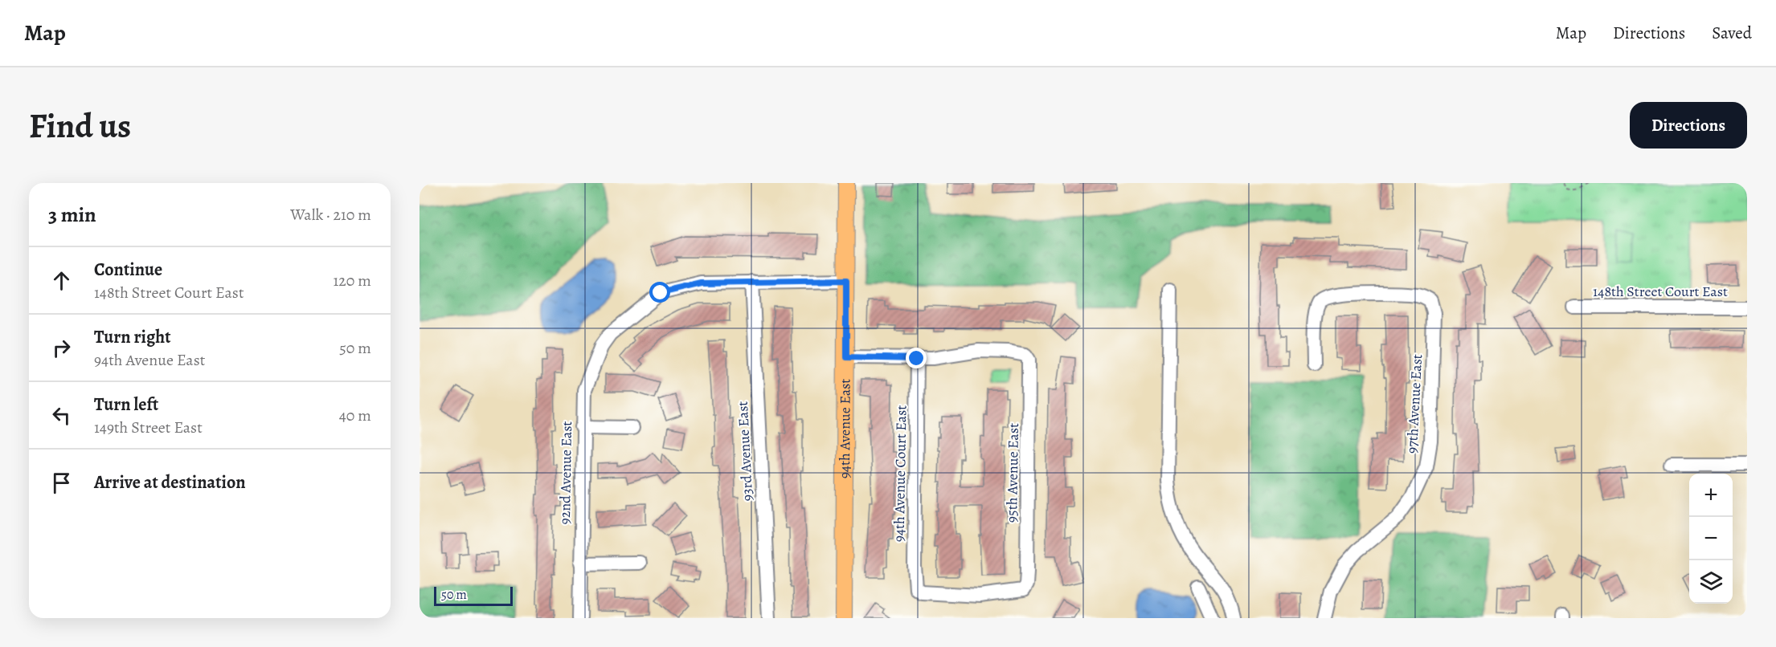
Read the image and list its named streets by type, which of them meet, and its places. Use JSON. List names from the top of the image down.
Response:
{
  "streets": {
    "main road": ["94th Avenue East"],
    "street": [
      "148th Street Court East",
      "97th Avenue East",
      "93rd Avenue East",
      "92nd Avenue East",
      "95th Avenue East",
      "94th Avenue Court East"
    ]
  },
  "crossings": [
    ["93rd Avenue East", "92nd Avenue East"],
    ["95th Avenue East", "94th Avenue Court East"]
  ],
  "scale_bar": "50 m",
  "page": {
    "header": "Map",
    "nav": ["Map", "Directions", "Saved"],
    "buttons": "Directions",
    "title": "Find us",
    "heading": ["3 min", "Walk · 210 m"],
    "list": [
      ["Continue", "148th Street Court East", "120 m"],
      ["Turn right", "94th Avenue East", "50 m"],
      ["Turn left", "149th Street East", "40 m"],
      "Arrive at destination"
    ],
    "map_buttons": ["+", "−"],
    "scale": "50 m"
  }
}
